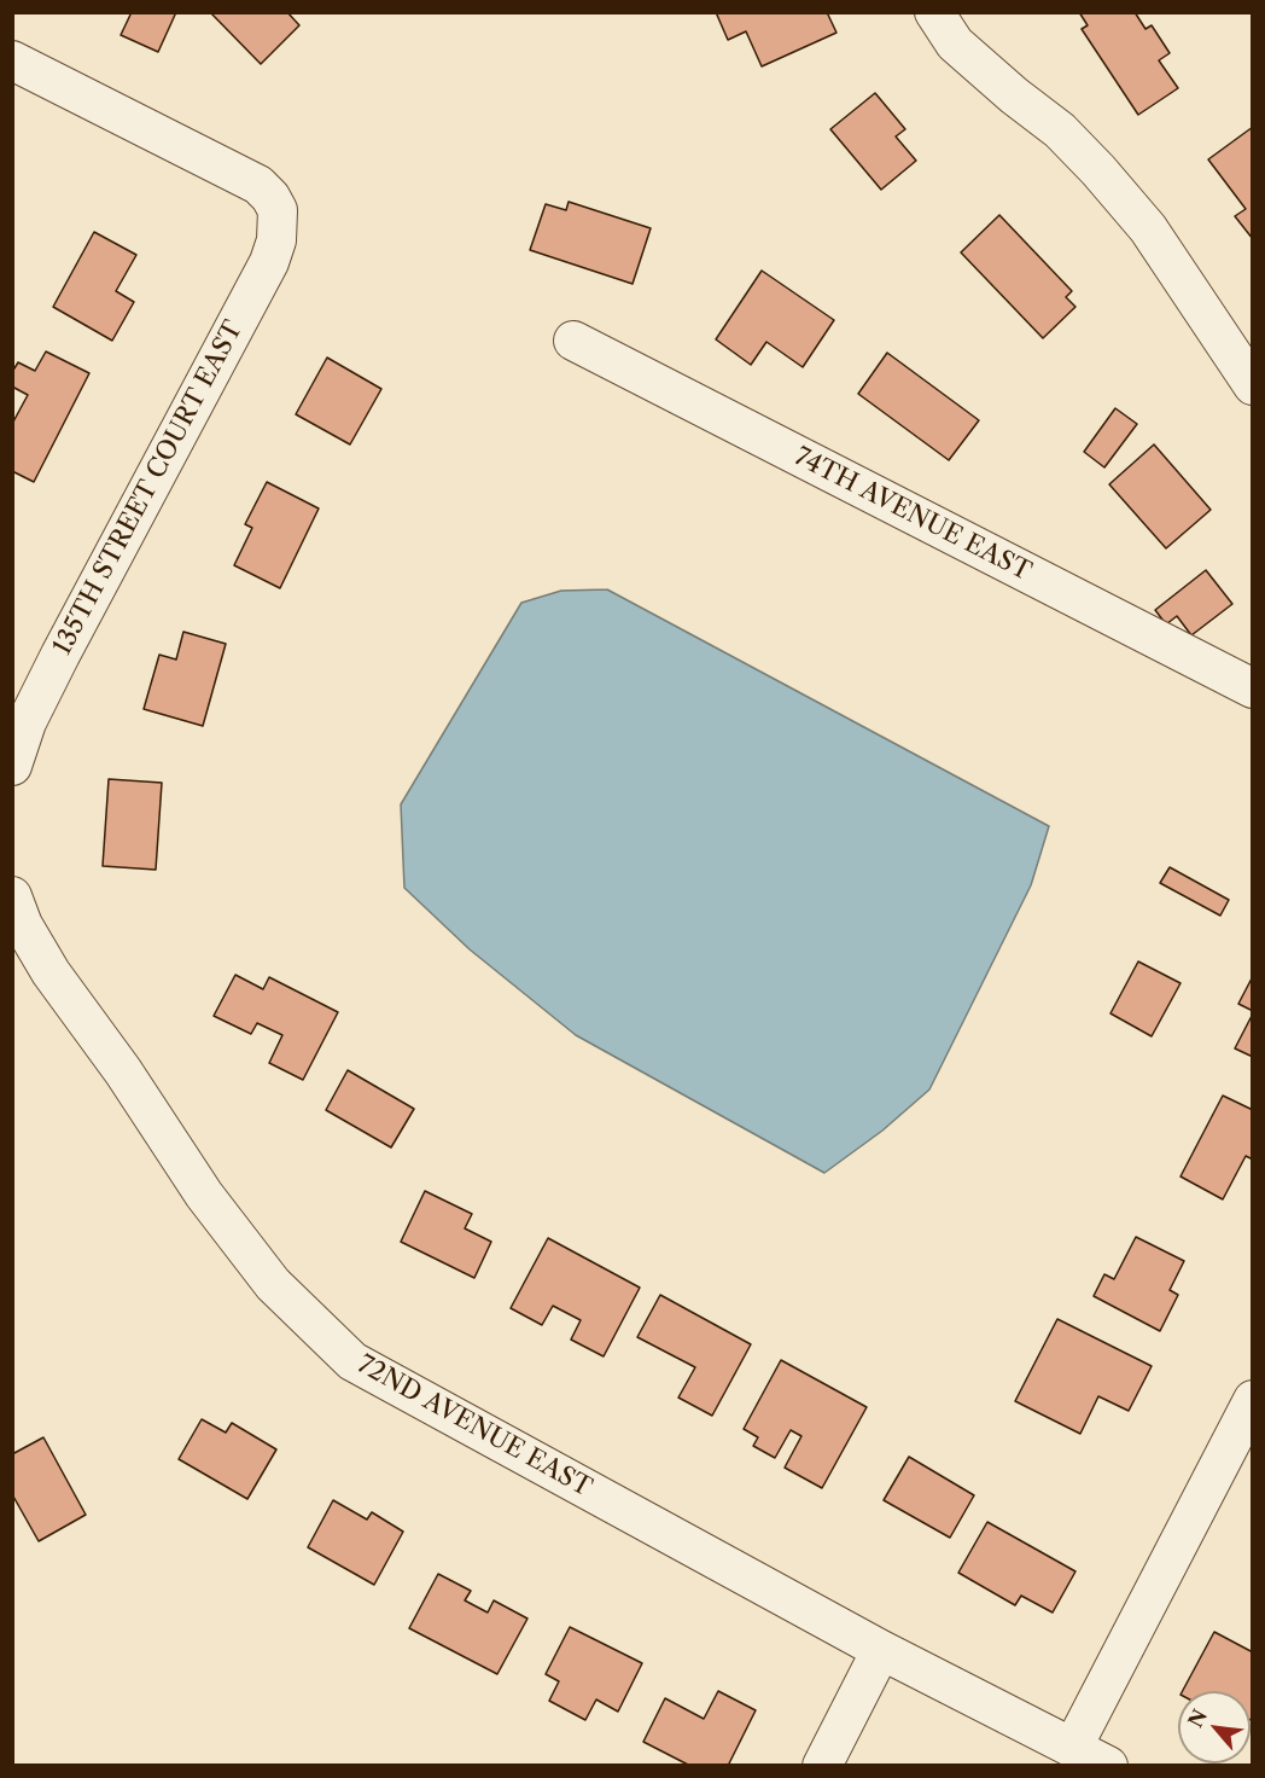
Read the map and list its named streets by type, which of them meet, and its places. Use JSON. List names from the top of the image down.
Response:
{
  "streets": {
    "street": ["135TH STREET COURT EAST", "74TH AVENUE EAST", "72ND AVENUE EAST"]
  },
  "north": "top left"
}
